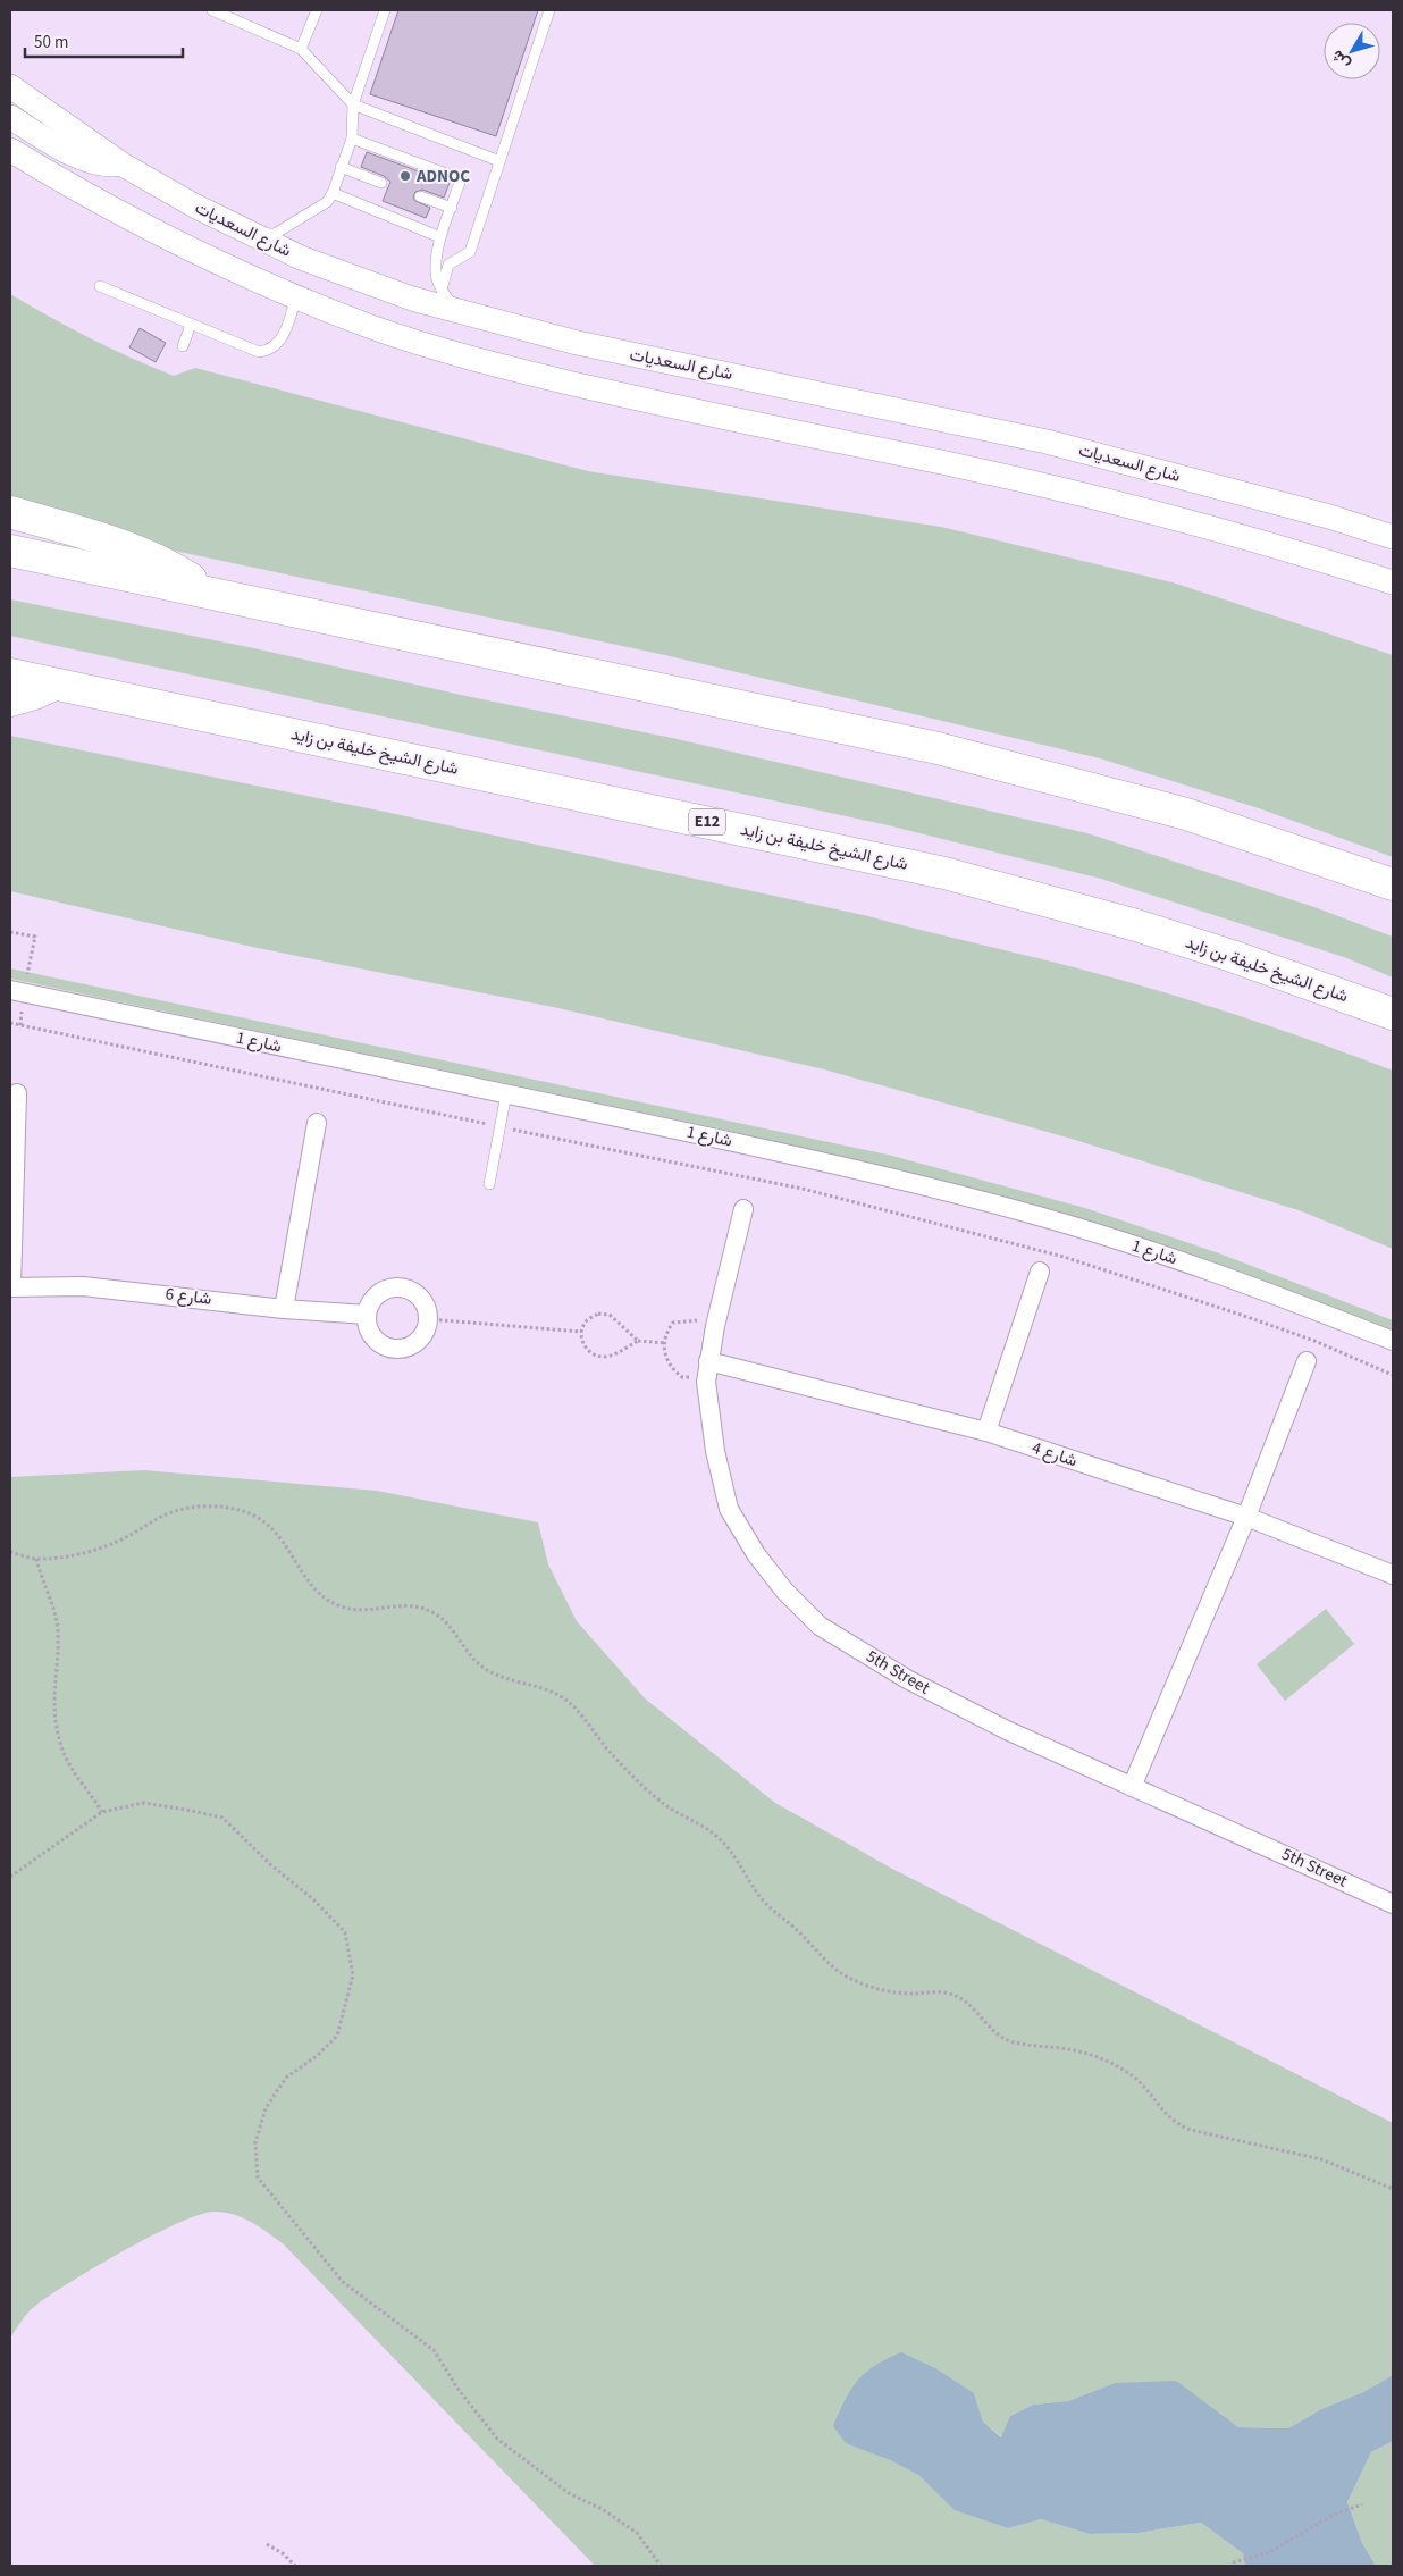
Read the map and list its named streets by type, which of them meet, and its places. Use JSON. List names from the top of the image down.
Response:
{
  "streets": {
    "highway": ["شارع الشيخ خليفة بن زايد", "E12"],
    "street": [
      "شارع السعديات",
      "شارع 1",
      "شارع 6",
      "شارع 4",
      "5th Street"
    ]
  },
  "crossings": [
    ["شارع 4", "5th Street"]
  ],
  "places": ["ADNOC"],
  "scale_bar": "50 m",
  "north": "bottom left"
}
